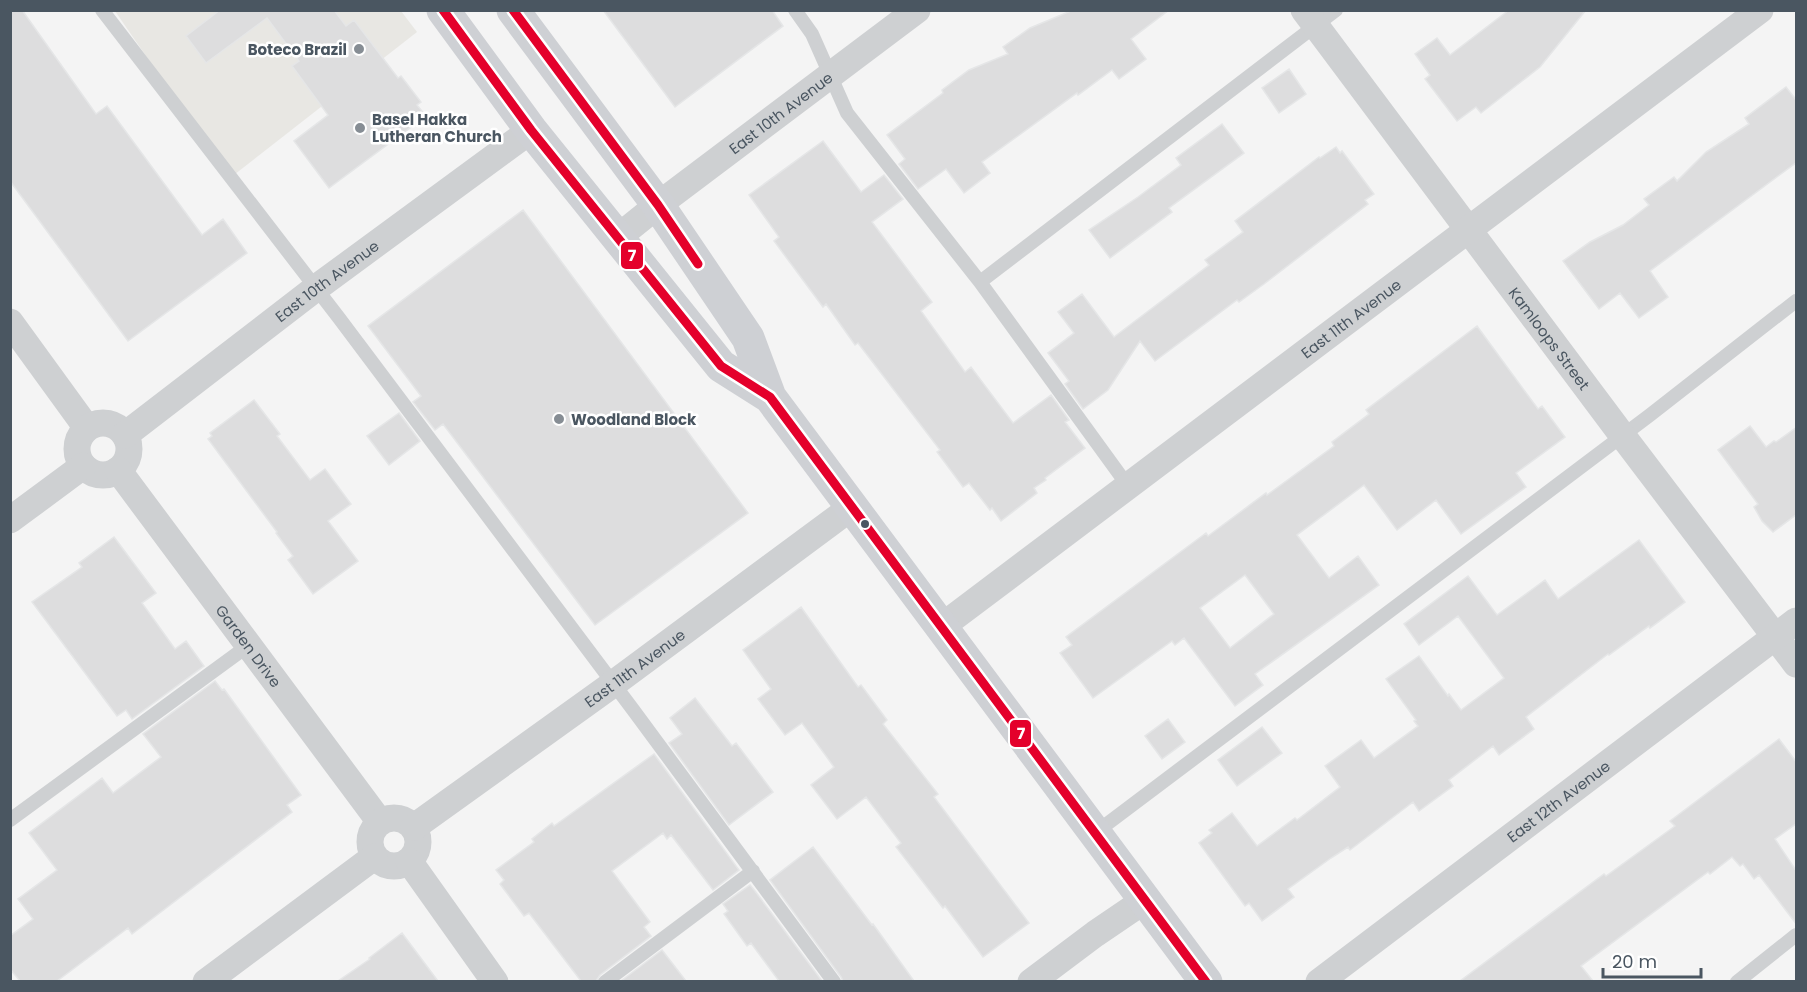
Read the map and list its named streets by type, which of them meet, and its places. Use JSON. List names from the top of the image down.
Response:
{
  "streets": {
    "street": [
      "East 10th Avenue",
      "East 11th Avenue",
      "Kamloops Street",
      "Garden Drive",
      "East 12th Avenue"
    ]
  },
  "crossings": [
    ["East 10th Avenue", "Garden Drive"],
    ["East 11th Avenue", "Kamloops Street"],
    ["East 11th Avenue", "Garden Drive"],
    ["Kamloops Street", "East 12th Avenue"]
  ],
  "places": ["Boteco Brazil", "Basel Hakka Lutheran Church", "Woodland Block"],
  "lines": ["transit line 7"],
  "scale_bar": "20 m"
}
